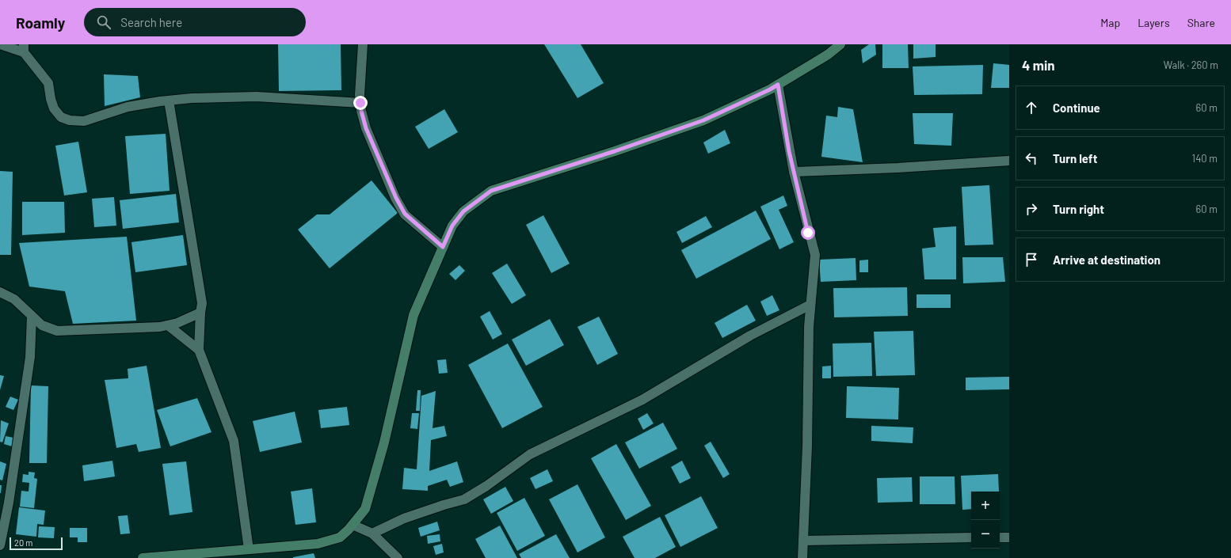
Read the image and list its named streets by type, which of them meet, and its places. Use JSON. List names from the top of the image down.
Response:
{
  "scale_bar": "20 m",
  "page": {
    "header": "Roamly",
    "search": "Search here",
    "nav": ["Map", "Layers", "Share"],
    "heading": ["4 min", "Walk · 260 m"],
    "list": [
      ["Continue", "60 m"],
      ["Turn left", "140 m"],
      ["Turn right", "60 m"],
      "Arrive at destination"
    ],
    "map_buttons": ["+", "−"],
    "scale": "20 m"
  }
}
